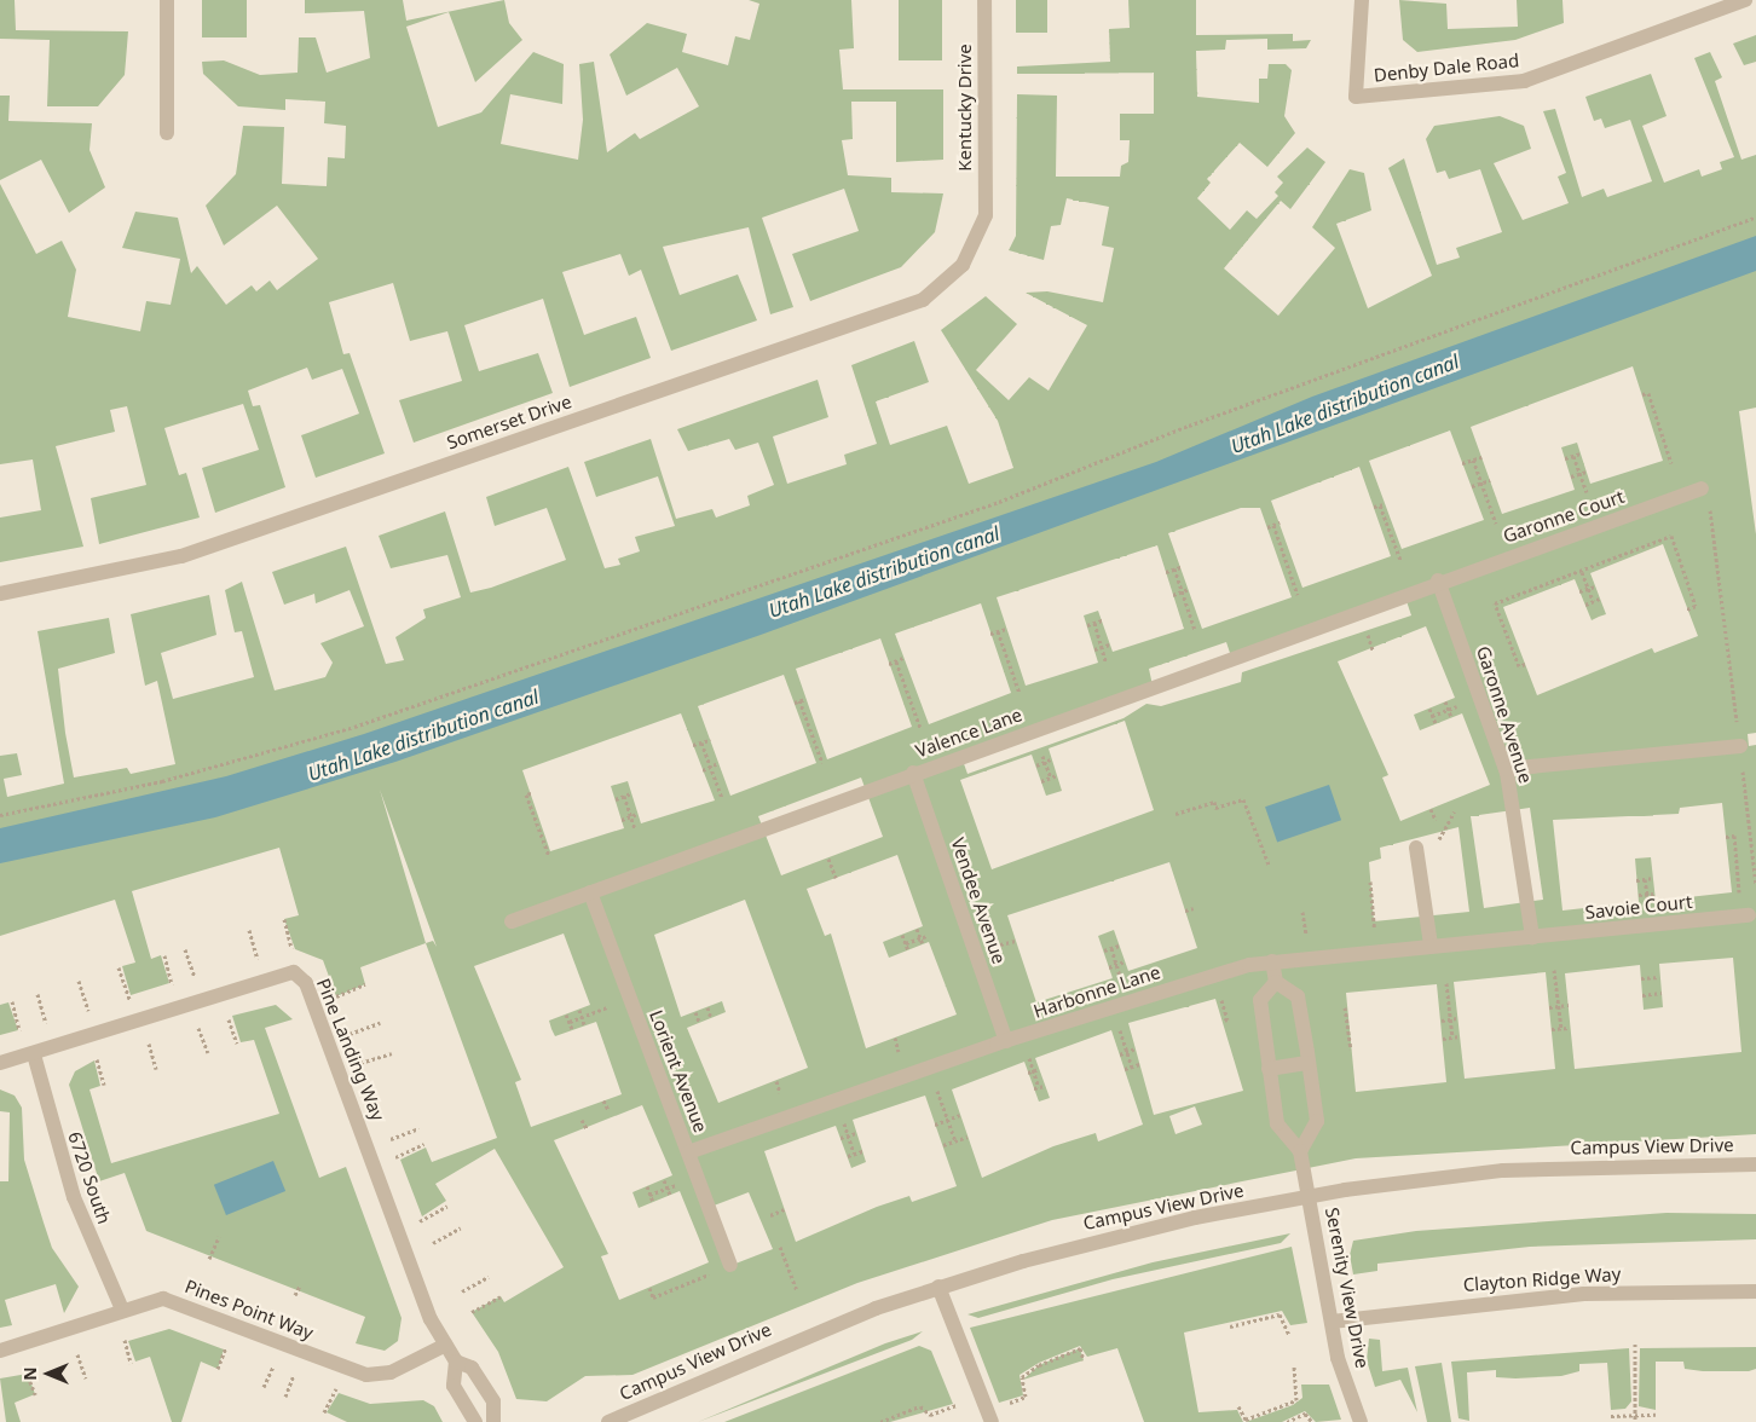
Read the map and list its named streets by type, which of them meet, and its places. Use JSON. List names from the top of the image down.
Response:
{
  "streets": {
    "street": [
      "Denby Dale Road",
      "Kentucky Drive",
      "Somerset Drive",
      "Garonne Court",
      "Garonne Avenue",
      "Valence Lane",
      "Vendee Avenue",
      "Savoie Court",
      "Harbonne Lane",
      "Pine Landing Way",
      "Lorient Avenue",
      "Campus View Drive",
      "6720 South",
      "Clayton Ridge Way",
      "Serenity View Drive",
      "Pines Point Way"
    ]
  },
  "crossings": [
    ["Kentucky Drive", "Somerset Drive"],
    ["Garonne Court", "Garonne Avenue"],
    ["Garonne Court", "Valence Lane"],
    ["Garonne Avenue", "Valence Lane"],
    ["Garonne Avenue", "Savoie Court"],
    ["Garonne Avenue", "Harbonne Lane"],
    ["Valence Lane", "Vendee Avenue"],
    ["Valence Lane", "Lorient Avenue"],
    ["Vendee Avenue", "Harbonne Lane"],
    ["Savoie Court", "Harbonne Lane"],
    ["Harbonne Lane", "Lorient Avenue"],
    ["Pine Landing Way", "6720 South"],
    ["Pine Landing Way", "Pines Point Way"],
    ["Campus View Drive", "Serenity View Drive"],
    ["6720 South", "Pines Point Way"],
    ["Clayton Ridge Way", "Serenity View Drive"]
  ],
  "water": ["Utah Lake distribution canal"],
  "north": "left"
}
